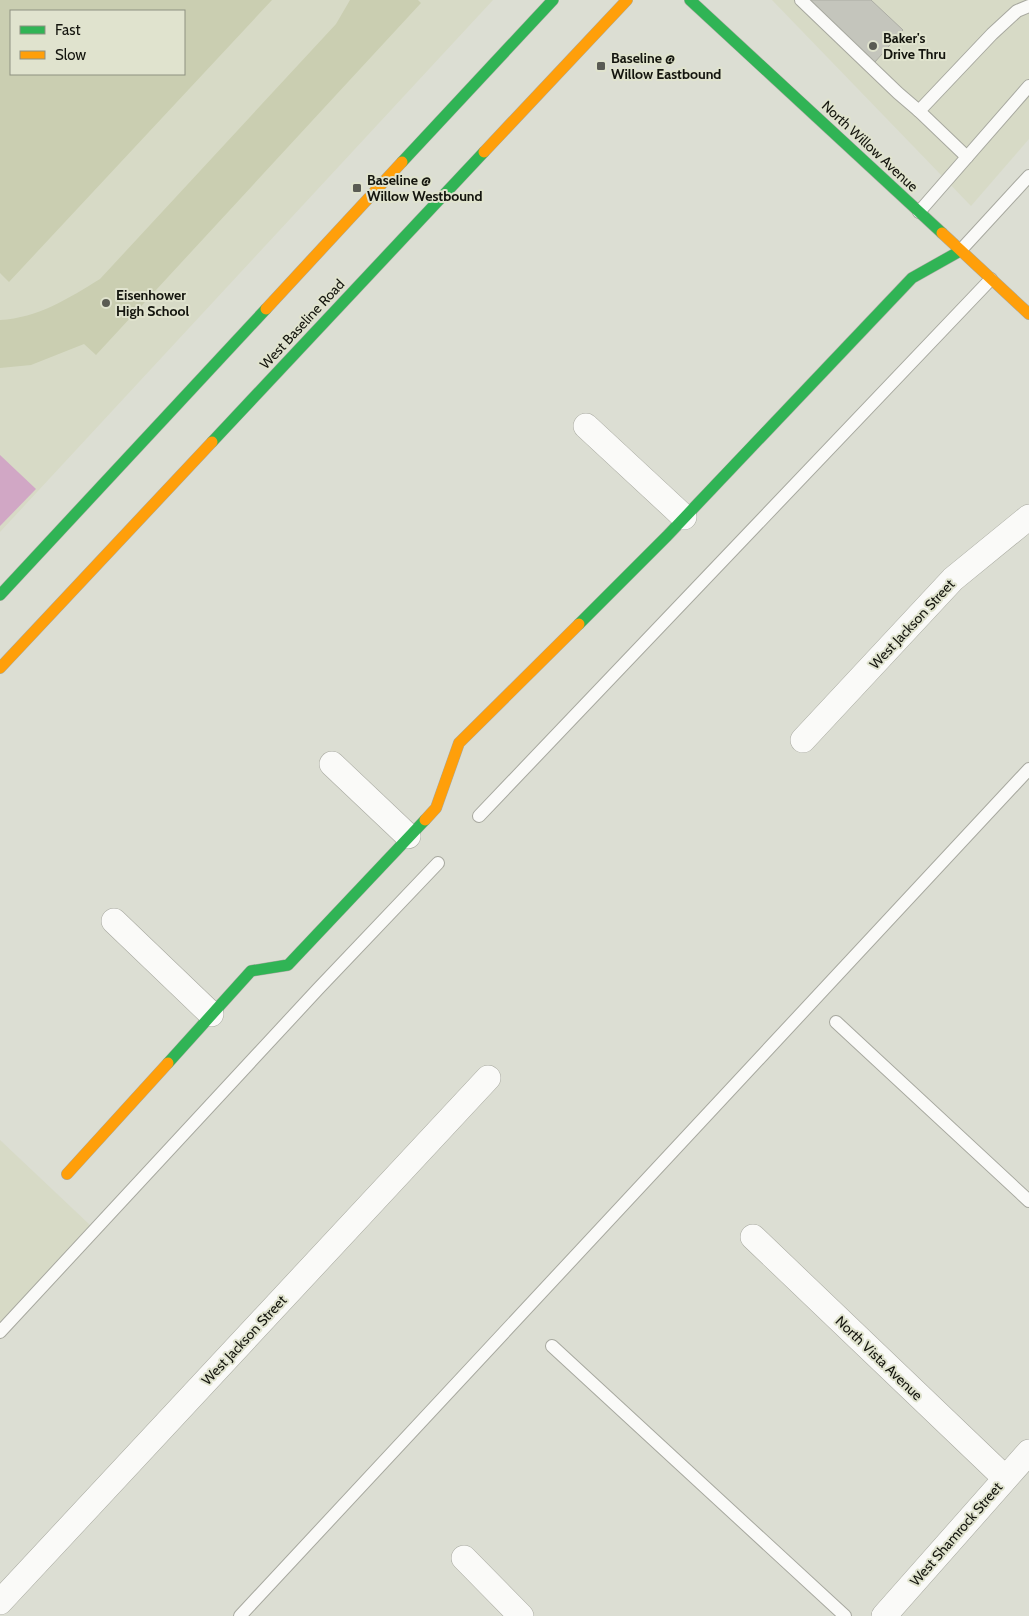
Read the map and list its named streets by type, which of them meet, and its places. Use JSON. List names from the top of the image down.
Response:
{
  "streets": {
    "street": [
      "North Willow Avenue",
      "West Baseline Road",
      "West Jackson Street",
      "North Vista Avenue",
      "West Shamrock Street"
    ]
  },
  "crossings": [
    ["North Vista Avenue", "West Shamrock Street"]
  ],
  "places": {
    "other": ["Baker's Drive Thru", "Eisenhower High School"],
    "transit": ["Baseline @ Willow Eastbound", "Baseline @ Willow Westbound"]
  },
  "legend": ["Fast", "Slow"]
}
